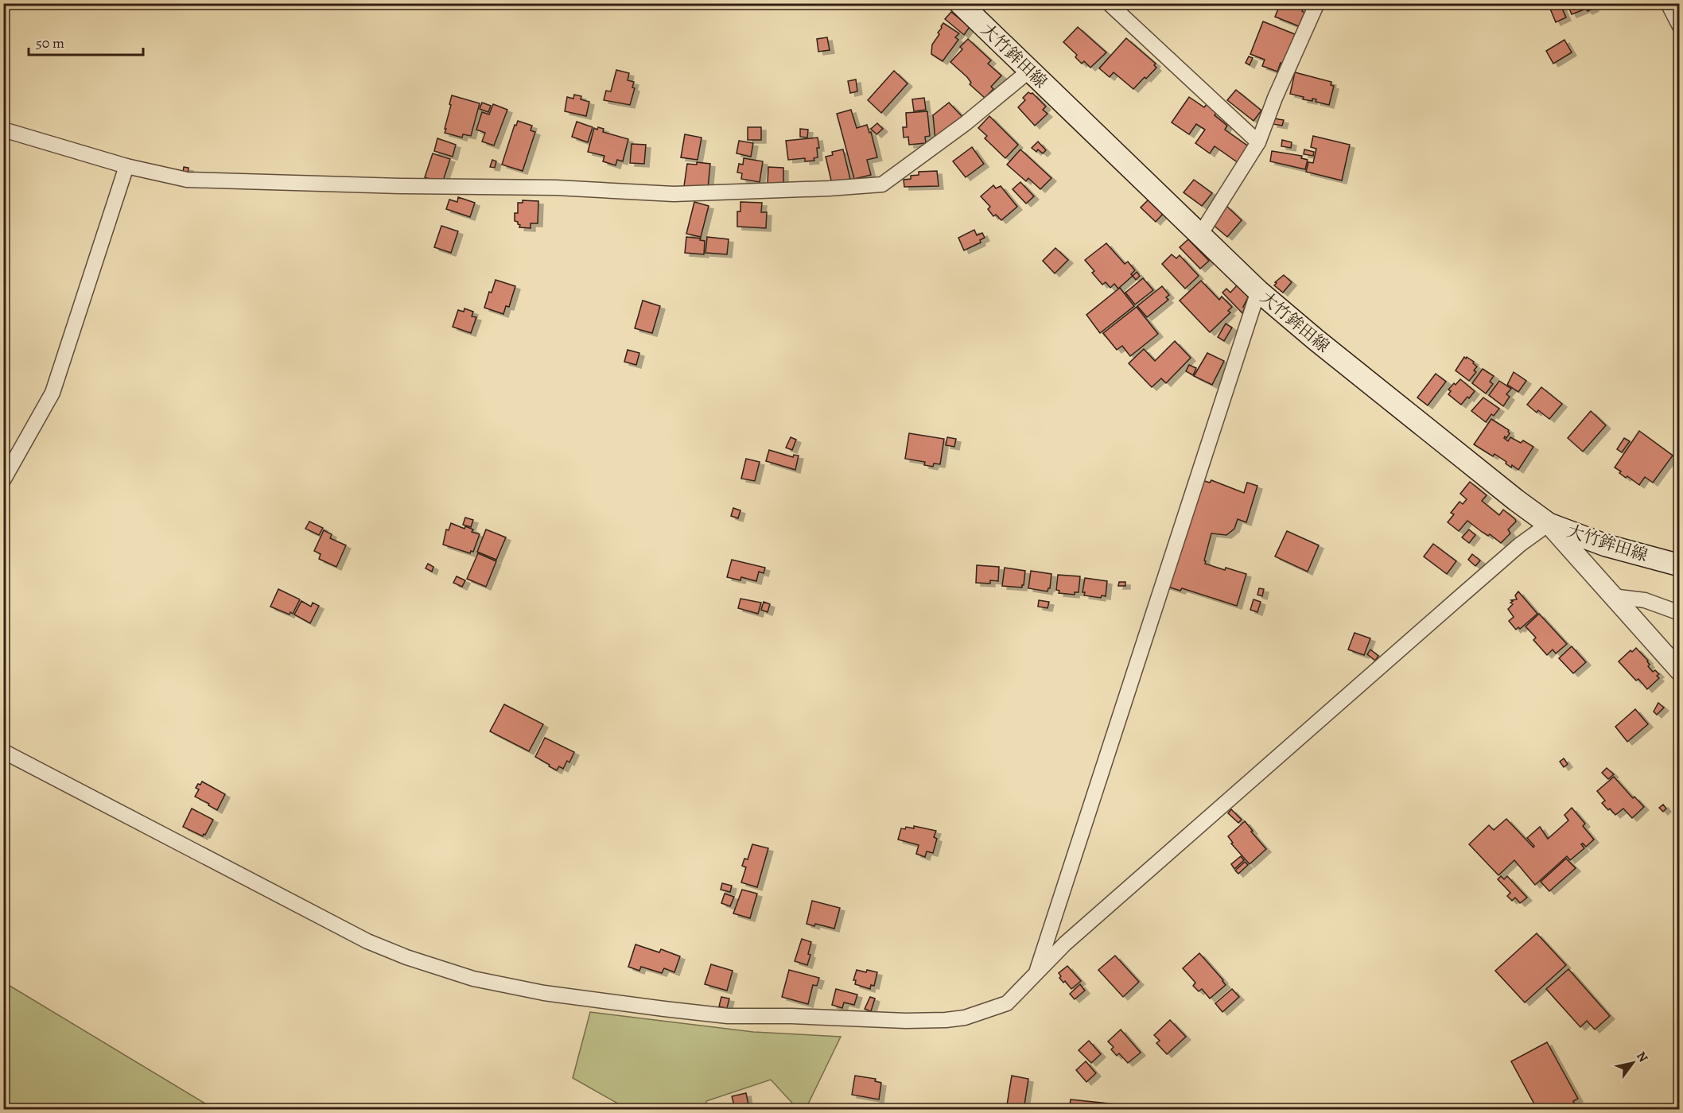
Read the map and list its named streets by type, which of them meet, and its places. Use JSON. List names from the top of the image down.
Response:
{
  "streets": {
    "main road": ["大竹鉾田線"]
  },
  "scale_bar": "50 m",
  "north": "top right"
}
